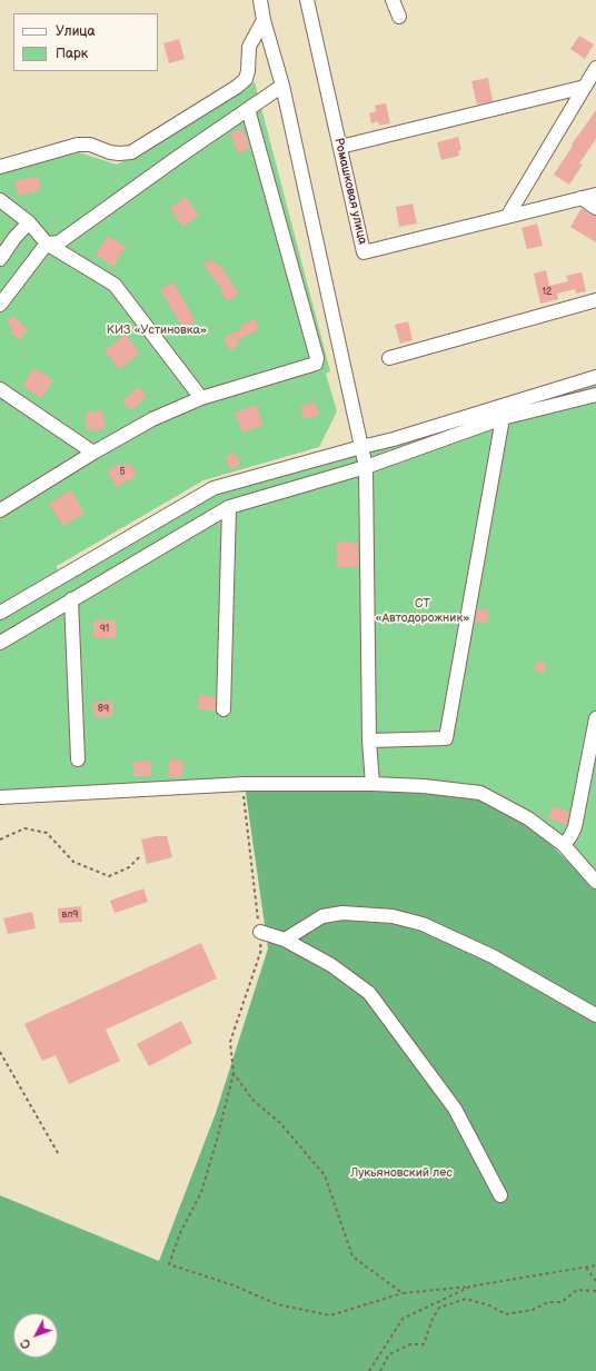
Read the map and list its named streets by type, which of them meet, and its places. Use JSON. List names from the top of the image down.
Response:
{
  "streets": {
    "street": ["Ромашковая улица"]
  },
  "parks": ["КИЗ «Устиновка»", "СТ «Автодорожник»", "Лукьяновский лес"],
  "house_numbers": [
    "12",
    "5",
    "91",
    "89",
    "вл9"
  ],
  "legend": ["Улица", "Парк"],
  "north": "bottom left"
}
